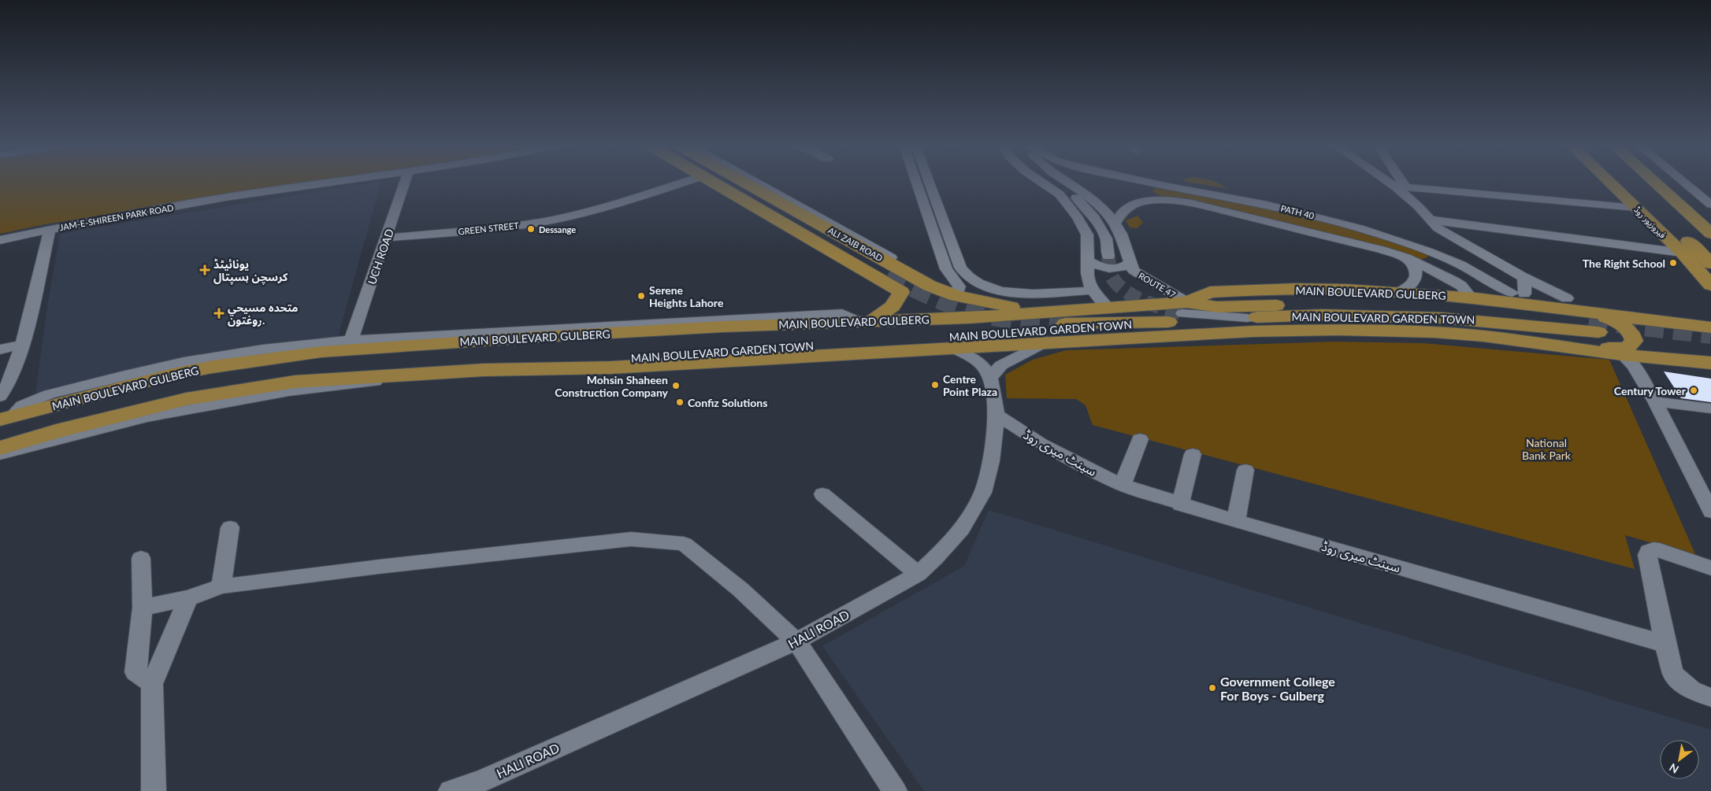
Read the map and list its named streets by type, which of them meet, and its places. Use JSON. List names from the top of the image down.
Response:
{
  "streets": {
    "main road": [
      "فیروزپور روڈ",
      "ALI ZAIB ROAD",
      "MAIN BOULEVARD GULBERG",
      "MAIN BOULEVARD GARDEN TOWN"
    ],
    "street": [
      "PATH 40",
      "JAM-E-SHIREEN PARK ROAD",
      "GREEN STREET",
      "UCH ROAD",
      "ROUTE 47",
      "سینٹ میری روڈ",
      "HALI ROAD"
    ]
  },
  "crossings": [
    ["PATH 40", "ROUTE 47"],
    ["PATH 40", "MAIN BOULEVARD GULBERG"],
    ["GREEN STREET", "UCH ROAD"],
    ["ALI ZAIB ROAD", "MAIN BOULEVARD GULBERG"],
    ["ROUTE 47", "MAIN BOULEVARD GULBERG"],
    ["ROUTE 47", "MAIN BOULEVARD GARDEN TOWN"],
    ["MAIN BOULEVARD GULBERG", "MAIN BOULEVARD GARDEN TOWN"],
    ["سینٹ میری روڈ", "HALI ROAD"]
  ],
  "parks": ["National Bank Park"],
  "places": {
    "other": [
      "Dessange",
      "The Right School",
      "Serene Heights Lahore",
      "Centre Point Plaza",
      "Mohsin Shaheen Construction Company",
      "Century Tower",
      "Confiz Solutions",
      "Government College For Boys - Gulberg"
    ],
    "health": ["یونائیٹڈ کرسچن ہسپتال", "متحده مسیحي روغتون."]
  },
  "north": "bottom left"
}
